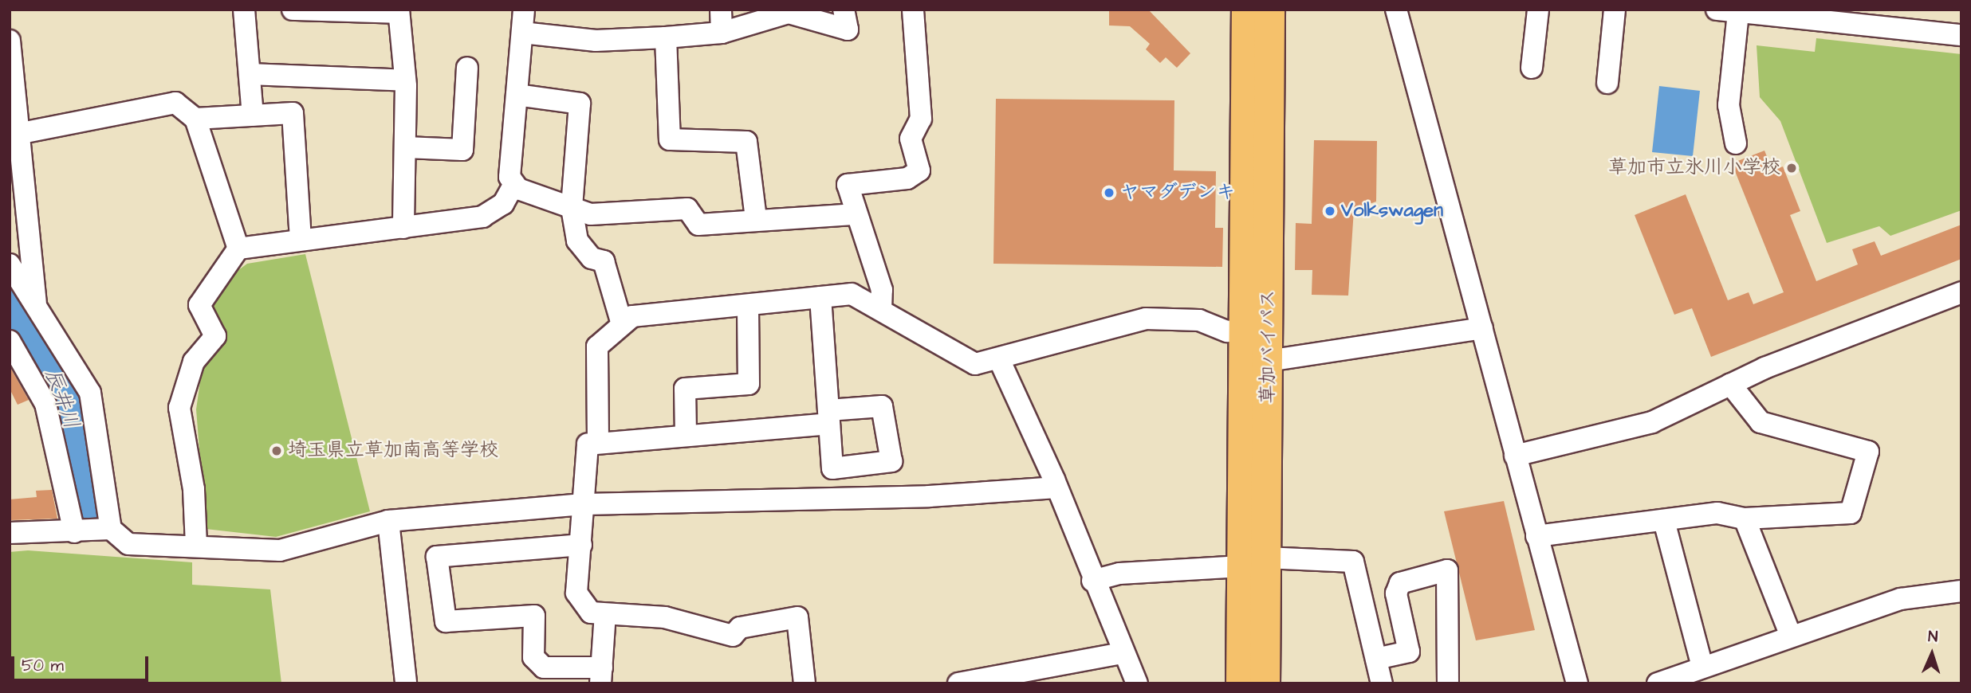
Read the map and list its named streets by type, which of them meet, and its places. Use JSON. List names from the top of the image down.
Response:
{
  "streets": {
    "highway": ["草加バイパス"]
  },
  "water": ["辰井川"],
  "places": [
    "草加市立氷川小学校",
    "ヤマダデンキ",
    "Volkswagen",
    "埼玉県立草加南高等学校"
  ],
  "scale_bar": "50 m",
  "north": "top"
}
